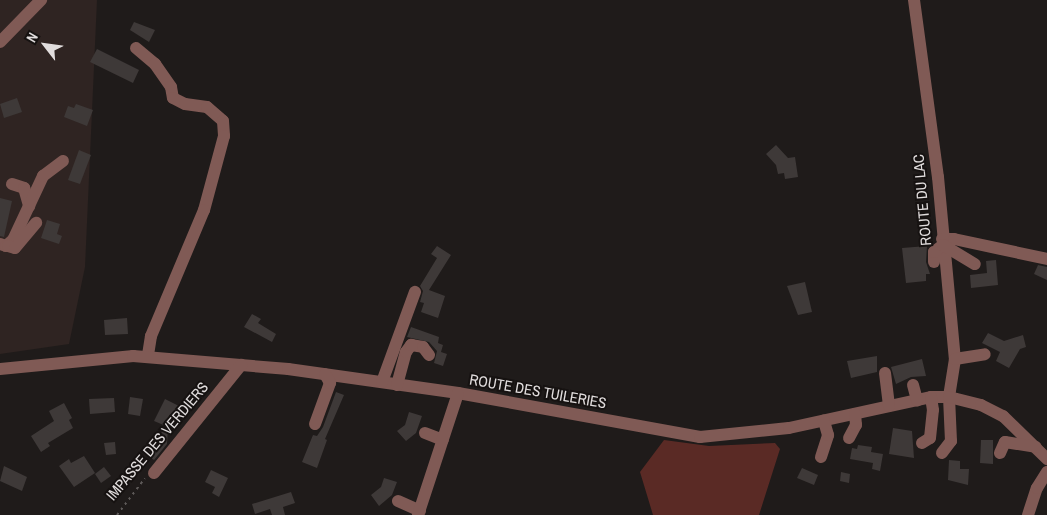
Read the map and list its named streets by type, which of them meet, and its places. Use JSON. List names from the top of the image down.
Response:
{
  "streets": {
    "street": ["ROUTE DU LAC", "ROUTE DES TUILERIES", "IMPASSE DES VERDIERS"]
  },
  "crossings": [
    ["ROUTE DU LAC", "ROUTE DES TUILERIES"],
    ["ROUTE DES TUILERIES", "IMPASSE DES VERDIERS"]
  ],
  "north": "top left"
}
